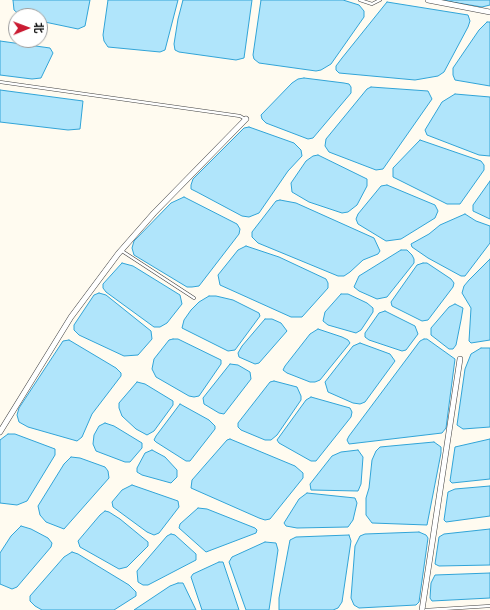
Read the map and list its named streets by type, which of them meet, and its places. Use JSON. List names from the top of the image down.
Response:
{
  "north": "right"
}
